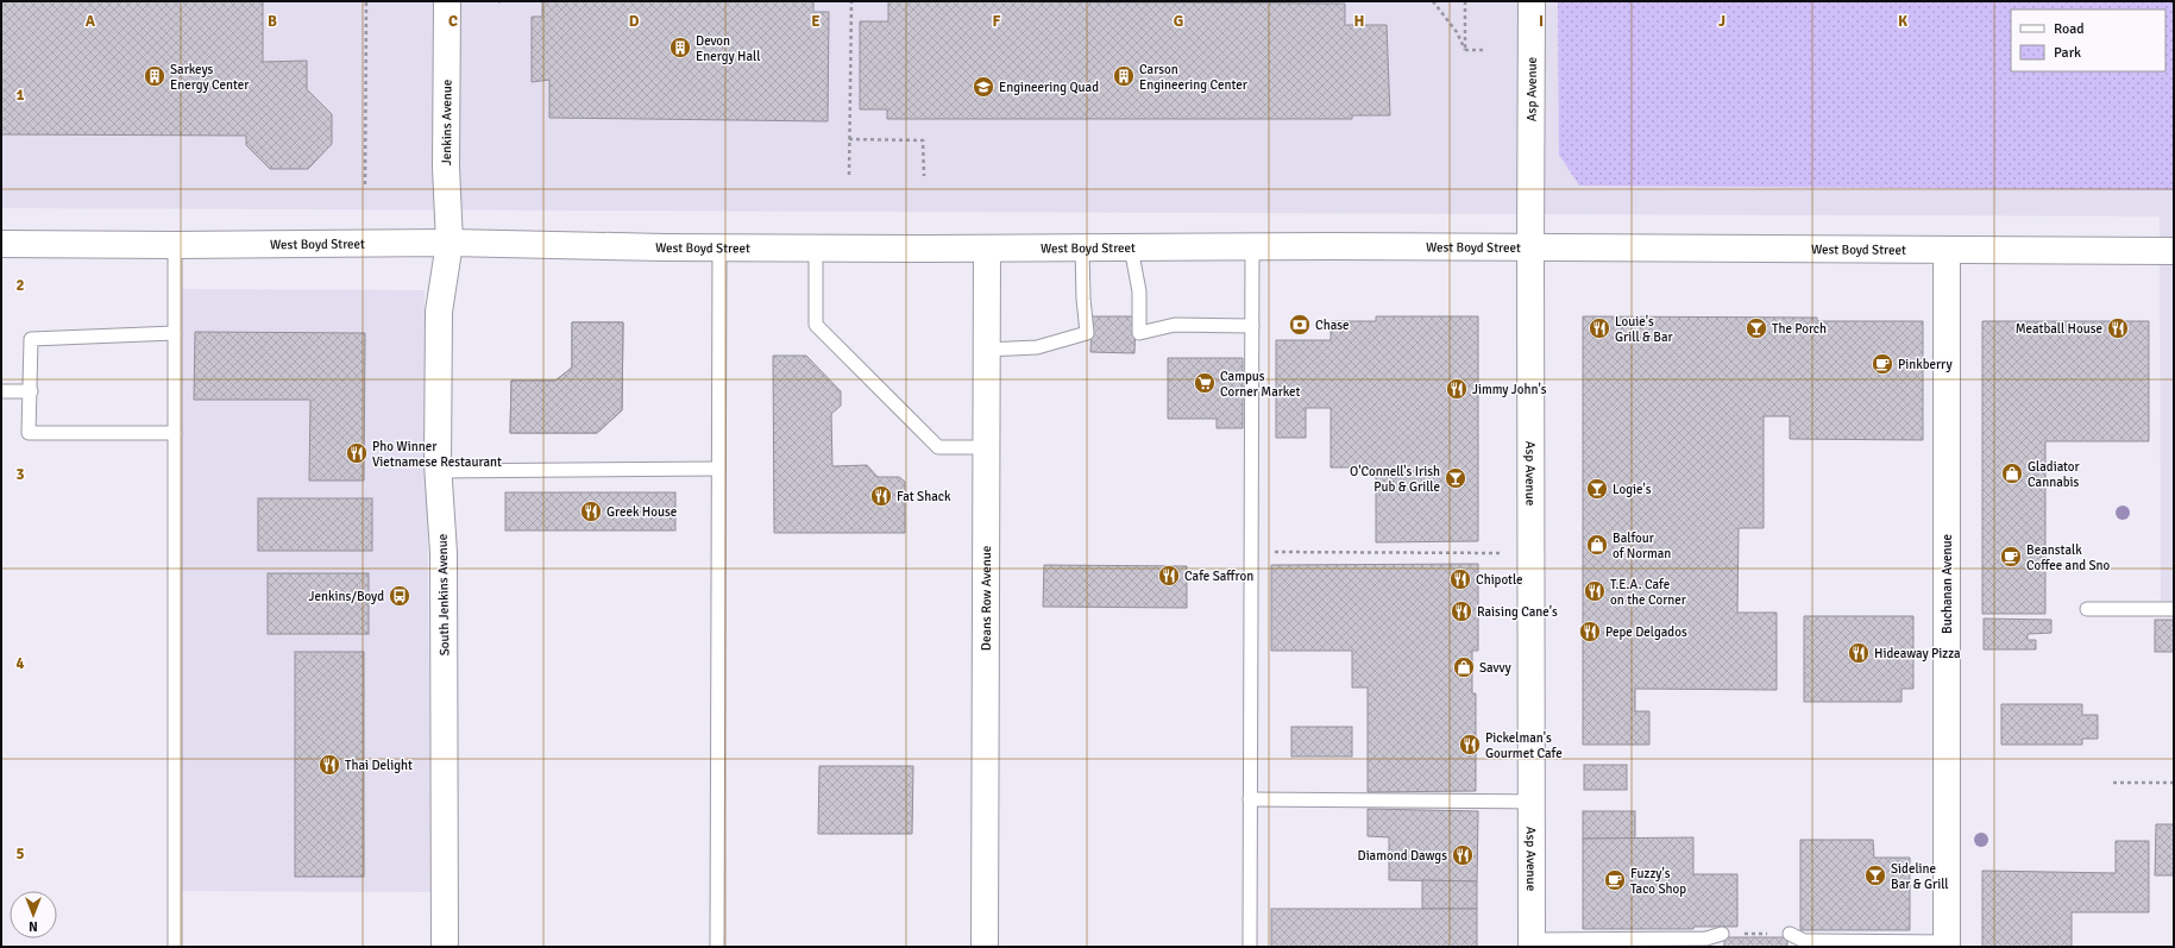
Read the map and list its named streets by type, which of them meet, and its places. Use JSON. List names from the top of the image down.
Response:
{
  "streets": {
    "street": [
      "Asp Avenue",
      "Jenkins Avenue",
      "West Boyd Street",
      "Buchanan Avenue",
      "South Jenkins Avenue",
      "Deans Row Avenue"
    ]
  },
  "crossings": [
    ["Asp Avenue", "West Boyd Street"],
    ["Jenkins Avenue", "West Boyd Street"],
    ["Jenkins Avenue", "South Jenkins Avenue"],
    ["West Boyd Street", "Buchanan Avenue"],
    ["West Boyd Street", "South Jenkins Avenue"],
    ["West Boyd Street", "Deans Row Avenue"]
  ],
  "places": {
    "building": ["Devon Energy Hall", "Sarkeys Energy Center", "Carson Engineering Center"],
    "school or university": ["Engineering Quad"],
    "bank": ["Chase"],
    "restaurant": [
      "Louie's Grill & Bar",
      "Meatball House",
      "Jimmy John's",
      "Pho Winner Vietnamese Restaurant",
      "Fat Shack",
      "Greek House",
      "Cafe Saffron",
      "Chipotle",
      "T.E.A. Cafe on the Corner",
      "Raising Cane's",
      "Pepe Delgados",
      "Hideaway Pizza",
      "Pickelman's Gourmet Cafe",
      "Thai Delight",
      "Diamond Dawgs"
    ],
    "bar": [
      "The Porch",
      "O'Connell's Irish Pub & Grille",
      "Logie's",
      "Sideline Bar & Grill"
    ],
    "cafe": ["Pinkberry", "Beanstalk Coffee and Sno", "Fuzzy's Taco Shop"],
    "supermarket": ["Campus Corner Market"],
    "shop": ["Gladiator Cannabis", "Balfour of Norman", "Savvy"],
    "bus stop": ["Jenkins/Boyd"]
  },
  "legend": ["Road", "Park"],
  "north": "bottom",
  "grid": {
    "columns": [
      "A",
      "B",
      "C",
      "D",
      "E",
      "F",
      "G",
      "H",
      "I",
      "J",
      "K"
    ],
    "rows": [
      "1",
      "2",
      "3",
      "4",
      "5"
    ]
  }
}
